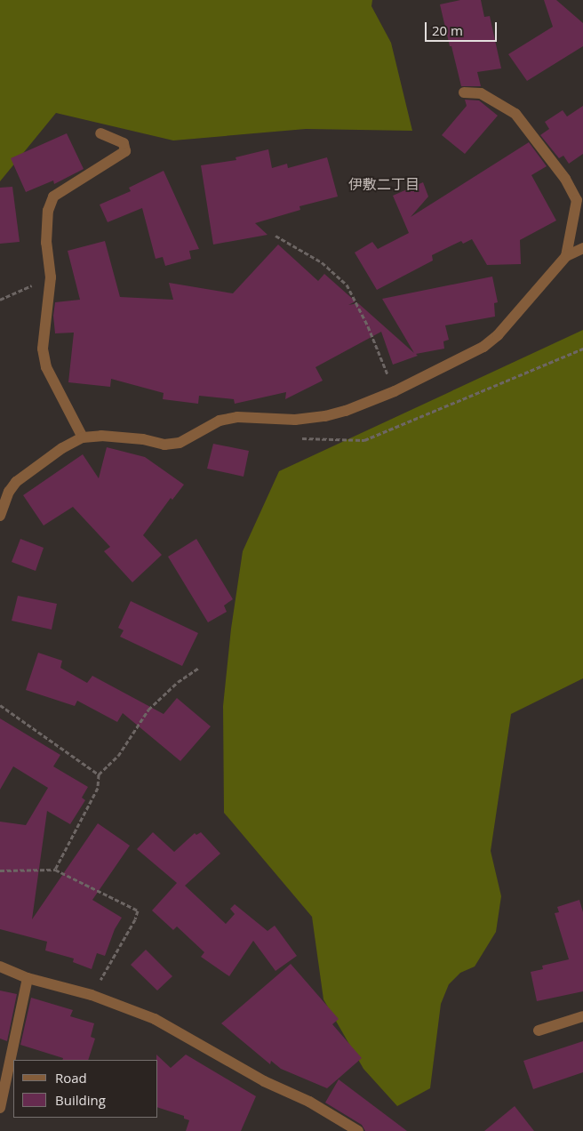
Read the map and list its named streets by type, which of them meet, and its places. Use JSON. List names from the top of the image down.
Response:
{
  "districts": ["伊敷二丁目"],
  "legend": ["Road", "Building"],
  "scale_bar": "20 m"
}
